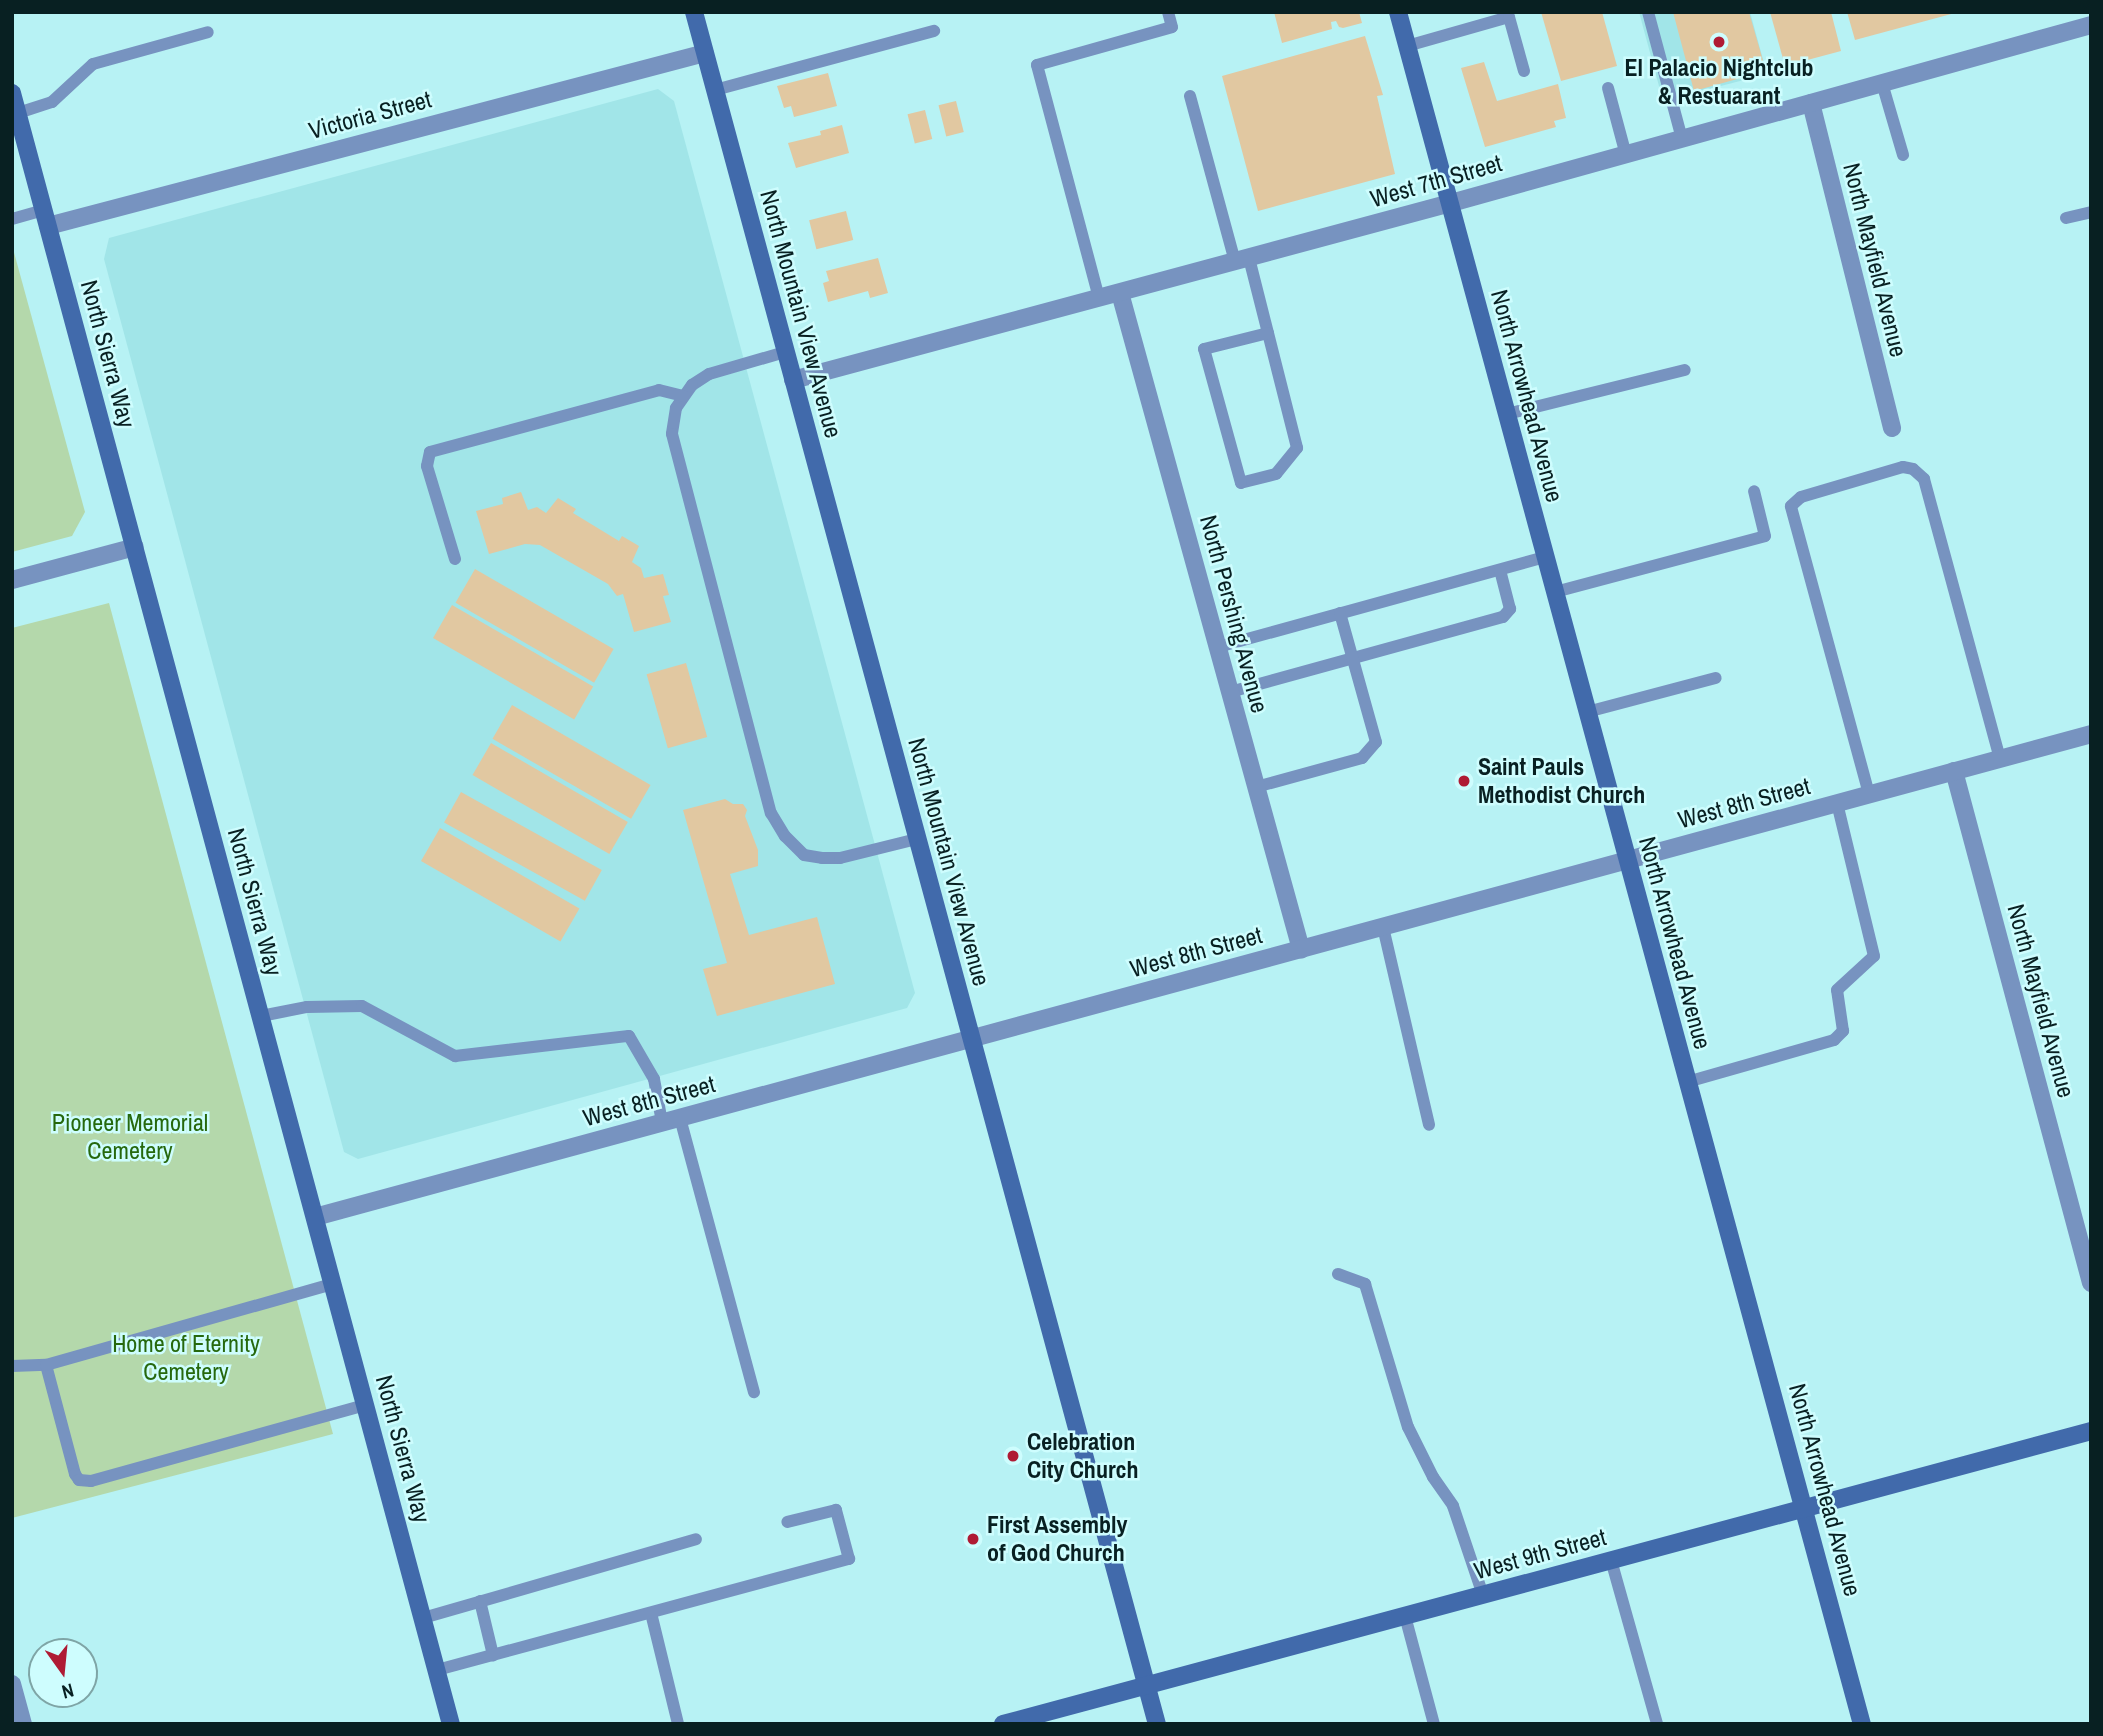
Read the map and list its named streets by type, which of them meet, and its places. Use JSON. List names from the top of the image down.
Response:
{
  "streets": {
    "street": [
      "Victoria Street",
      "West 7th Street",
      "North Mayfield Avenue",
      "North Mountain View Avenue",
      "North Sierra Way",
      "North Arrowhead Avenue",
      "North Pershing Avenue",
      "West 8th Street",
      "West 9th Street"
    ]
  },
  "crossings": [
    ["Victoria Street", "North Mountain View Avenue"],
    ["Victoria Street", "North Sierra Way"],
    ["West 7th Street", "North Mayfield Avenue"],
    ["West 7th Street", "North Mountain View Avenue"],
    ["West 7th Street", "North Arrowhead Avenue"],
    ["West 7th Street", "North Pershing Avenue"],
    ["North Mayfield Avenue", "West 8th Street"],
    ["North Mountain View Avenue", "West 8th Street"],
    ["North Mountain View Avenue", "West 9th Street"],
    ["North Sierra Way", "West 8th Street"],
    ["North Arrowhead Avenue", "West 8th Street"],
    ["North Arrowhead Avenue", "West 9th Street"],
    ["North Pershing Avenue", "West 8th Street"]
  ],
  "parks": ["Pioneer Memorial Cemetery", "Home of Eternity Cemetery"],
  "places": [
    "El Palacio Nightclub & Restuarant",
    "Saint Pauls Methodist Church",
    "Celebration City Church",
    "First Assembly of God Church"
  ],
  "north": "bottom"
}
